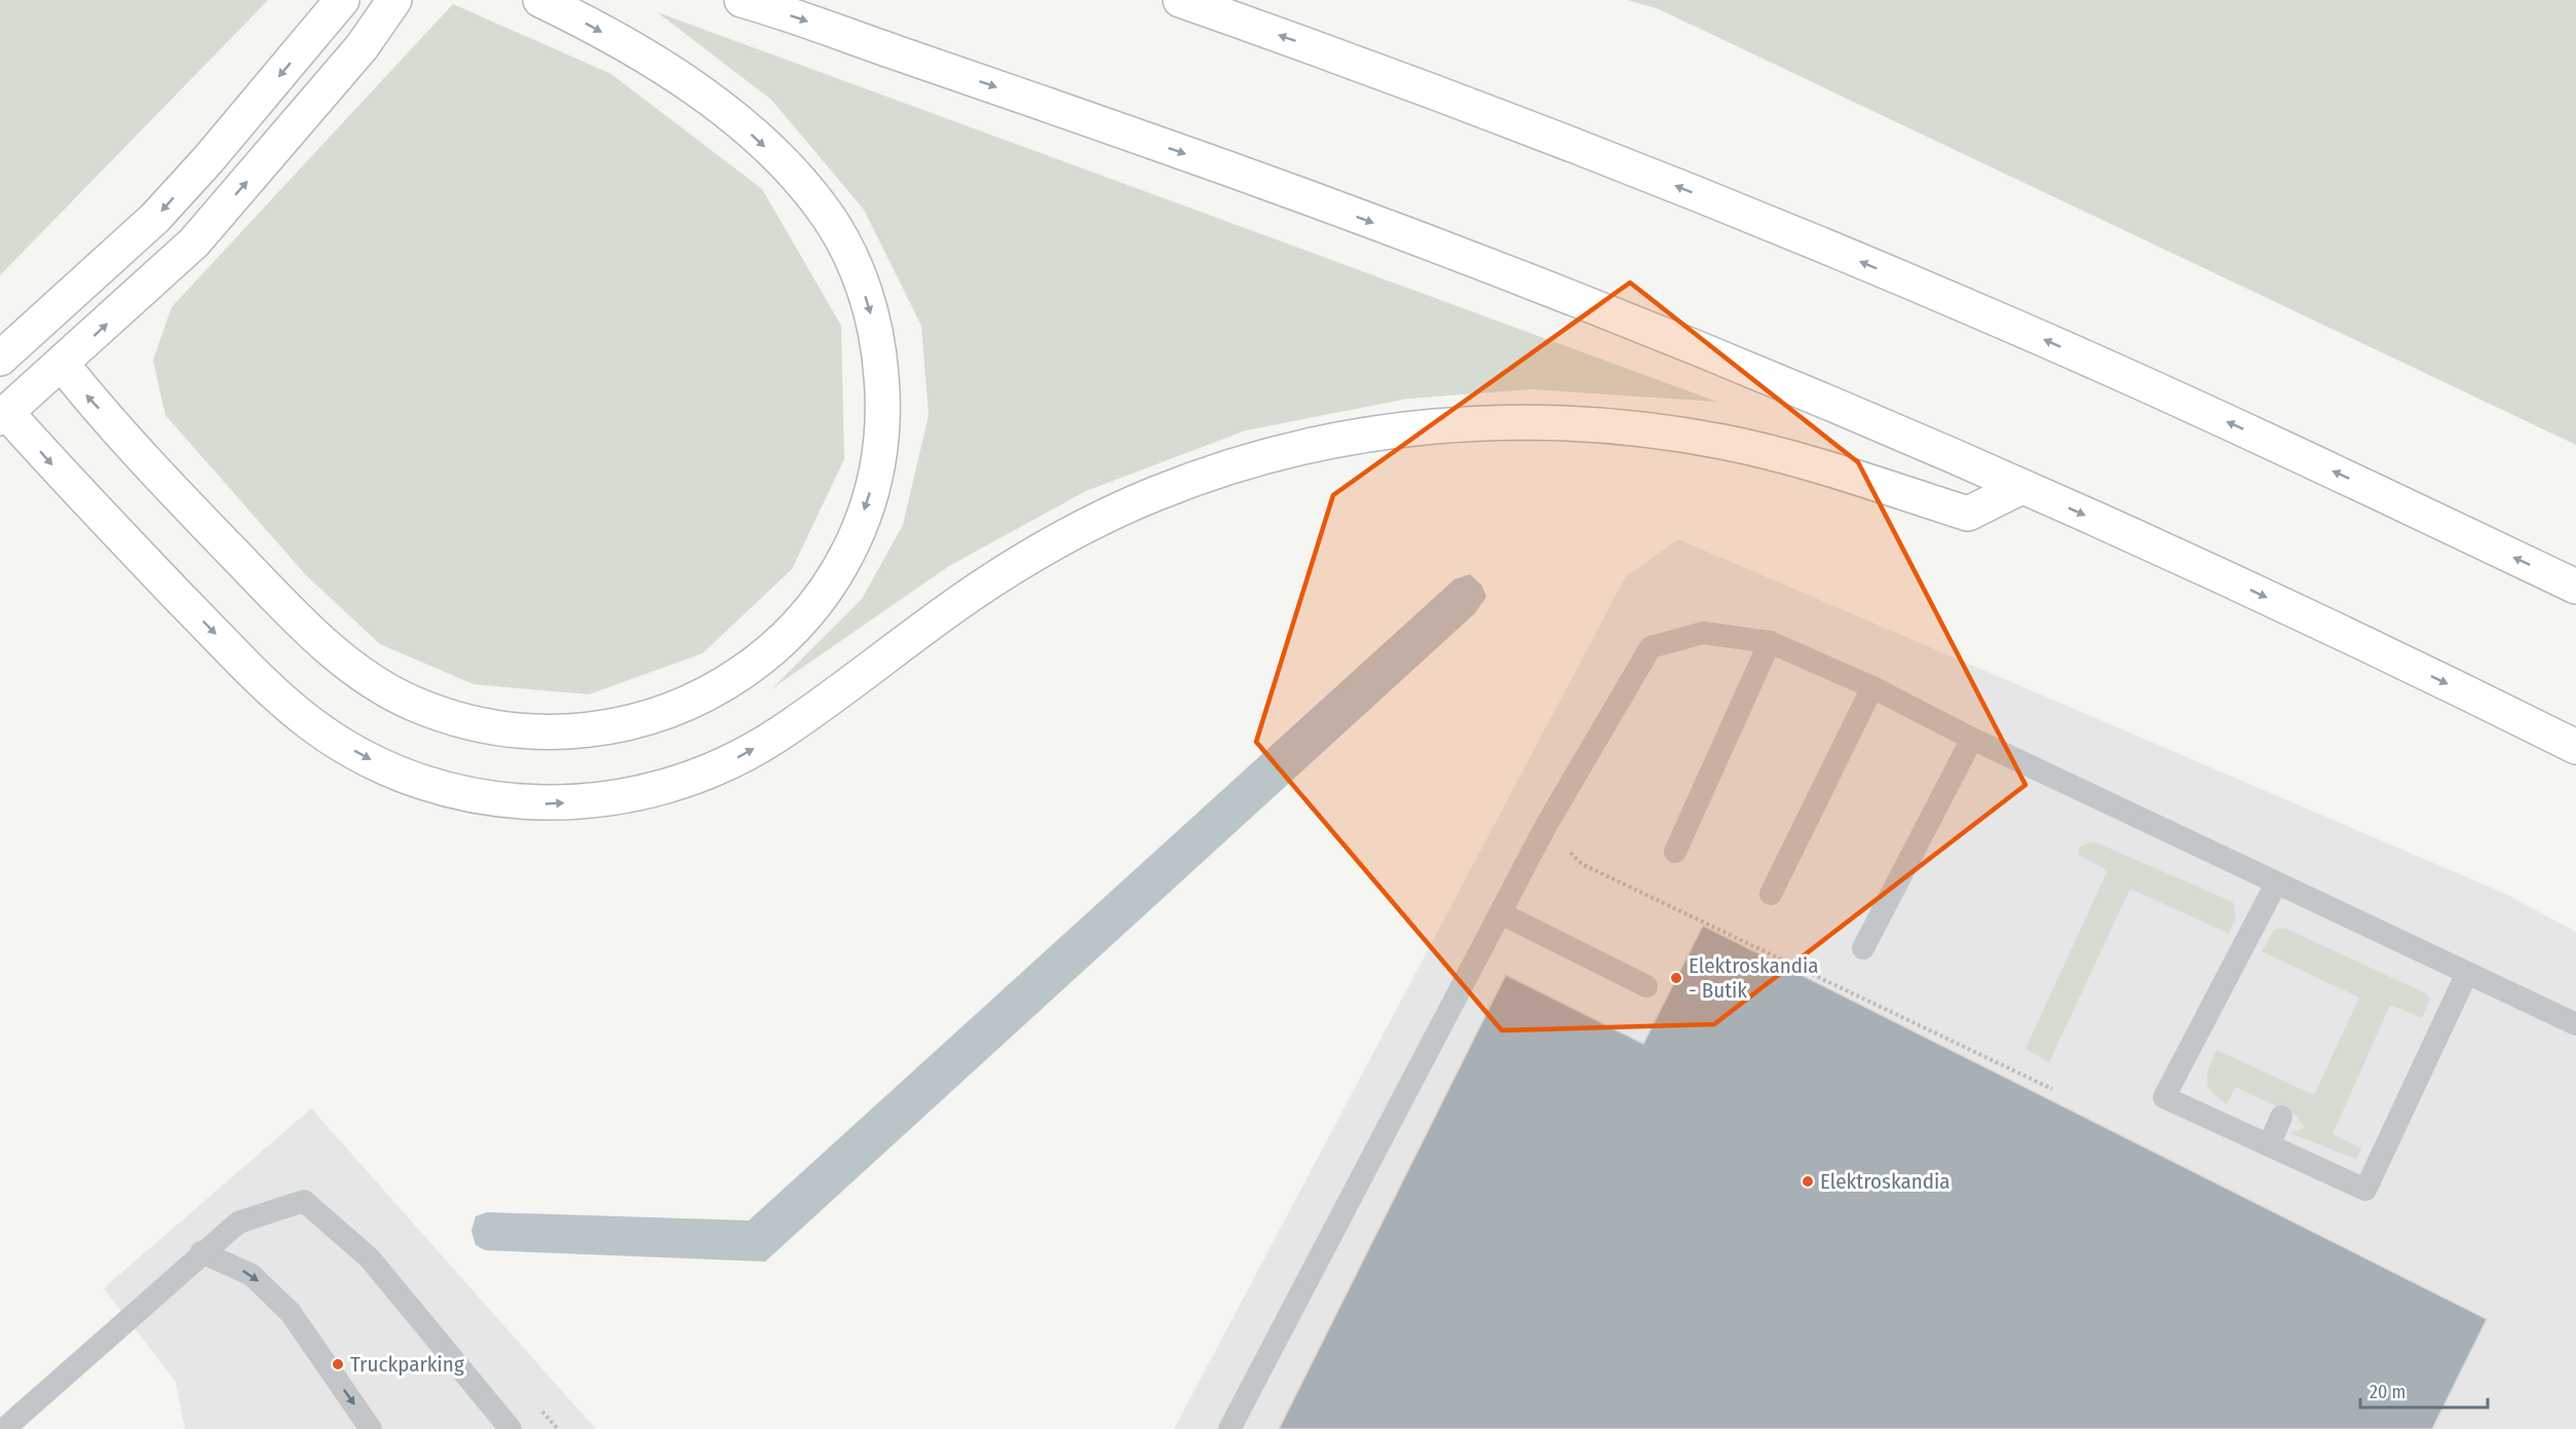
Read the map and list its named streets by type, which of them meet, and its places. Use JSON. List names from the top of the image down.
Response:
{
  "places": ["Elektroskandia - Butik", "Elektroskandia", "Truckparking"],
  "scale_bar": "20 m"
}
